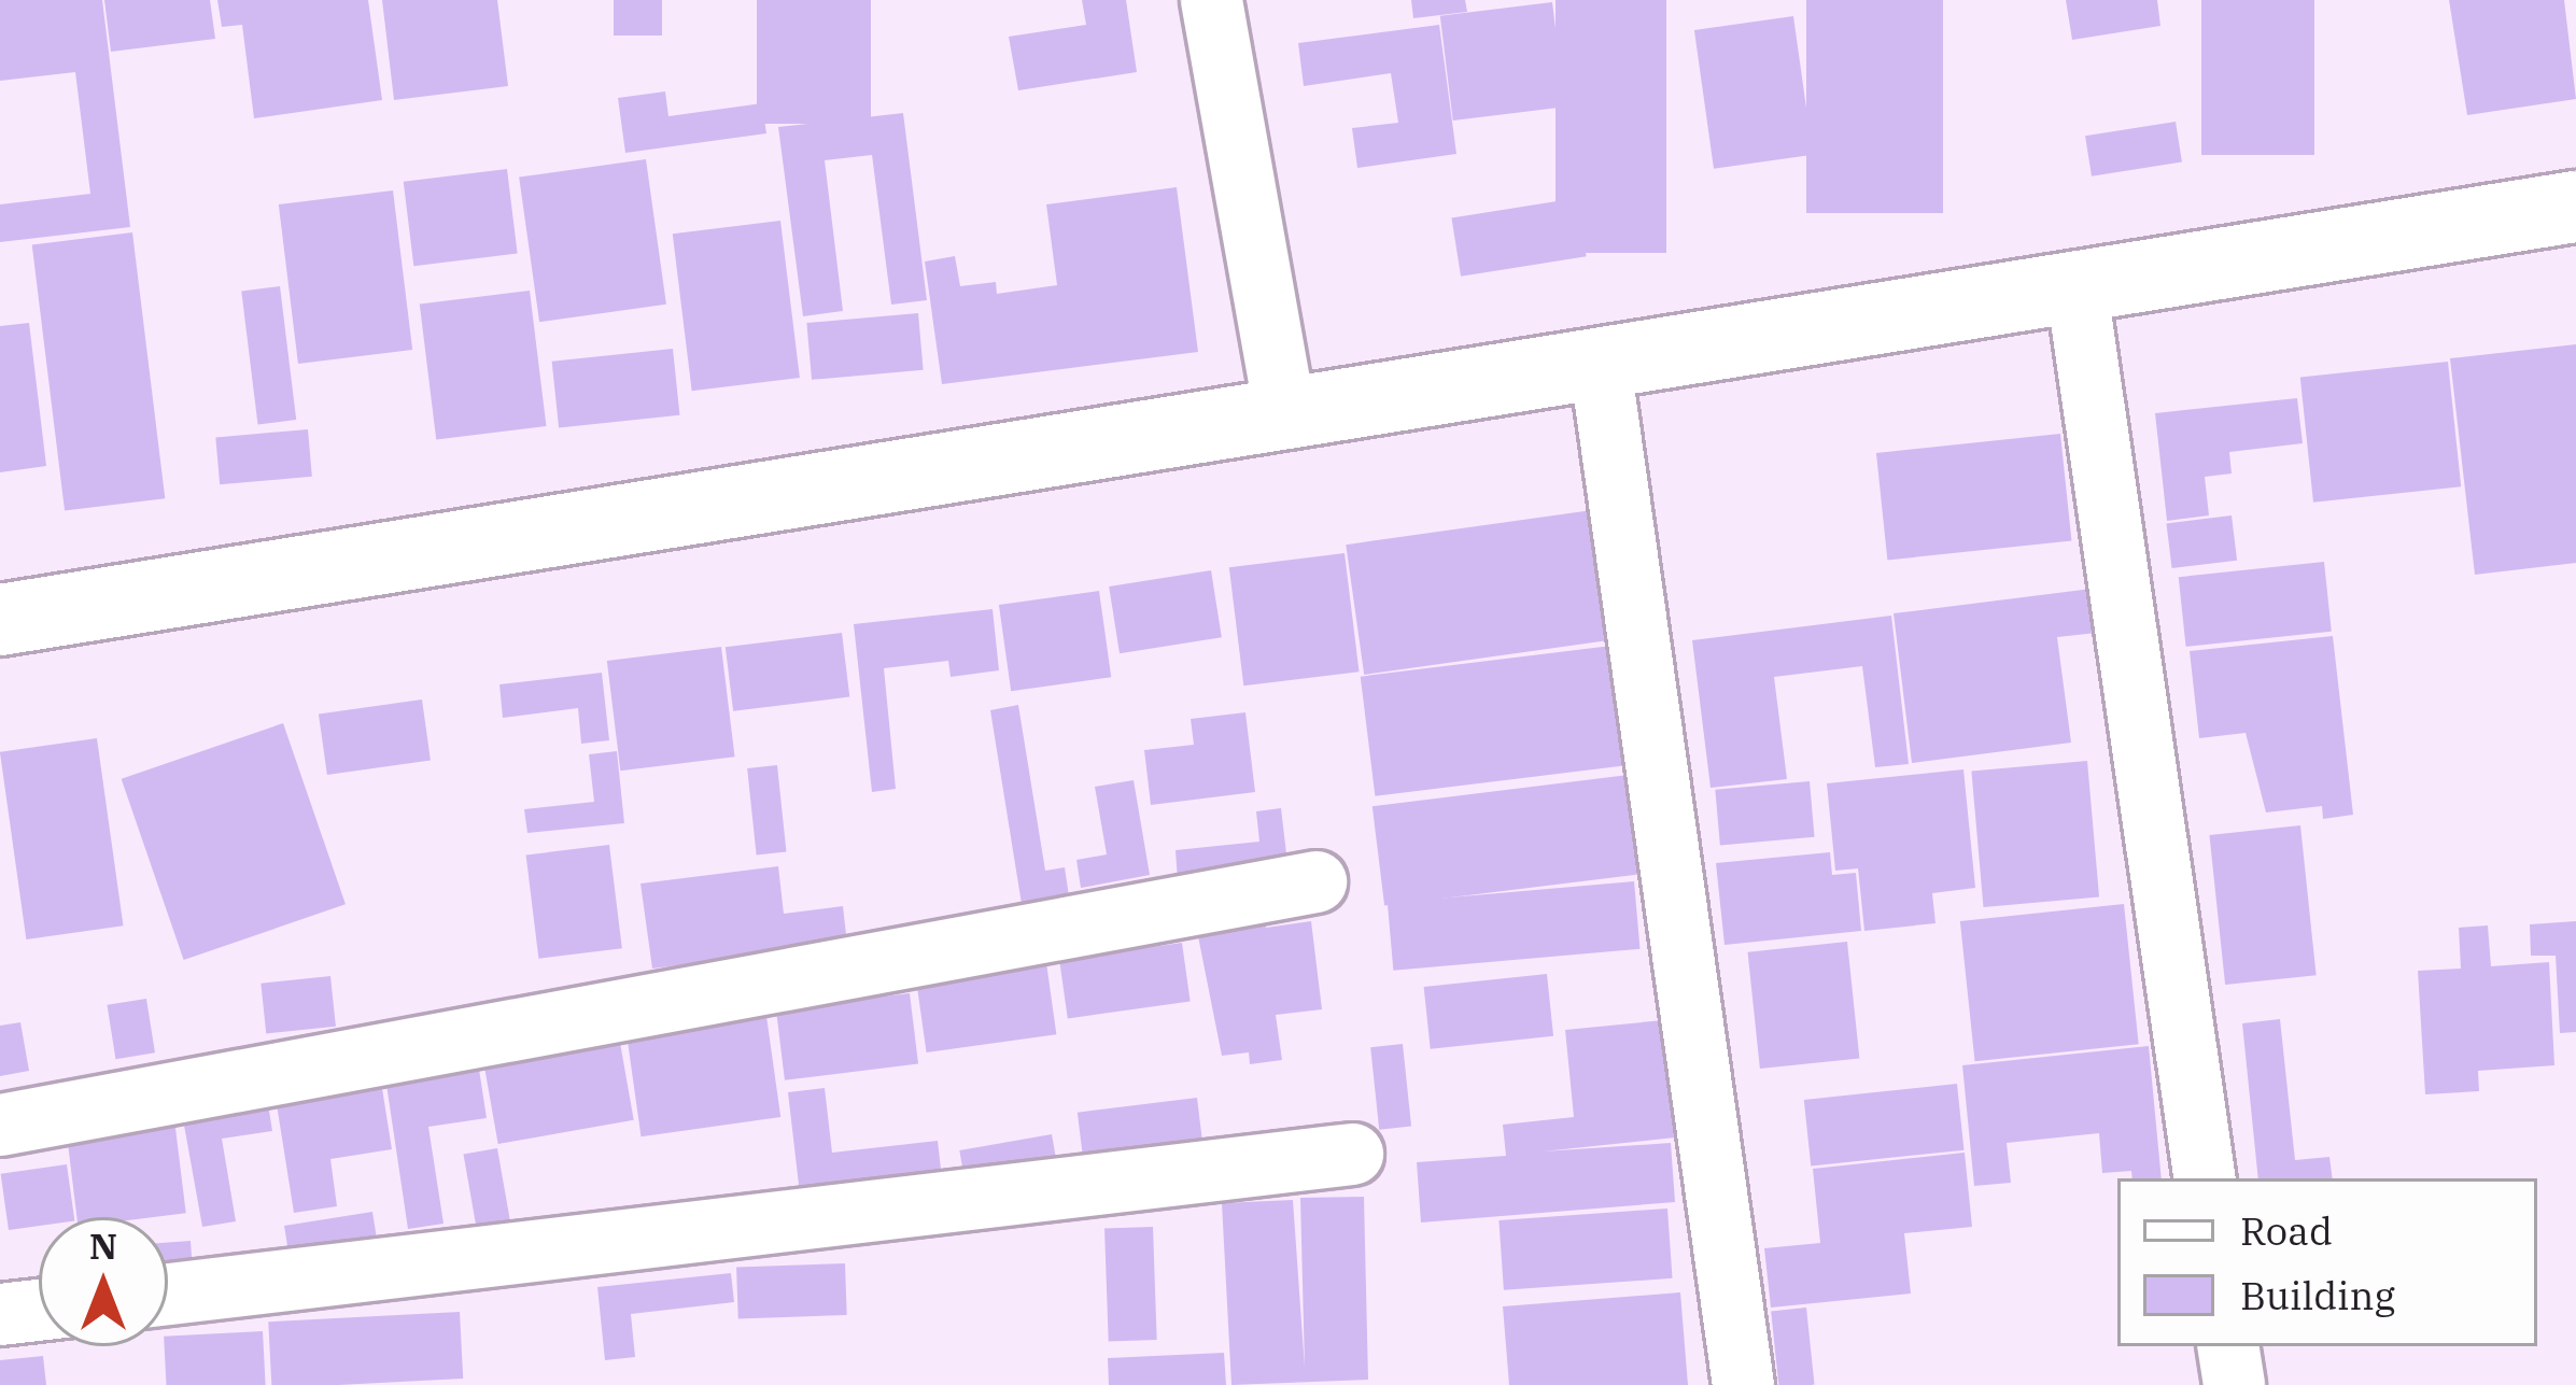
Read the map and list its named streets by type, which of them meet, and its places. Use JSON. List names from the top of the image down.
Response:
{
  "legend": ["Road", "Building"],
  "north": "top"
}
